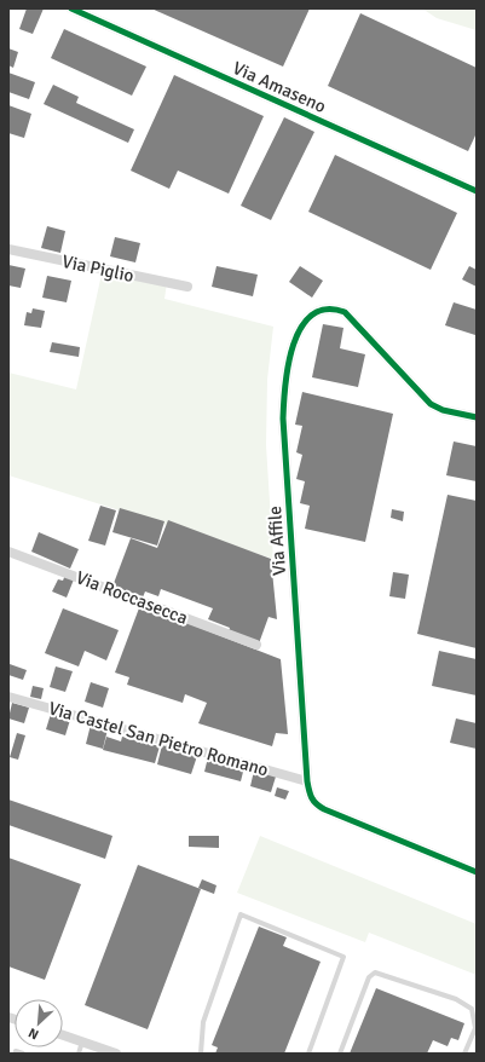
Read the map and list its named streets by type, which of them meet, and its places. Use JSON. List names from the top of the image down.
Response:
{
  "streets": {
    "street": [
      "Via Amaseno",
      "Via Piglio",
      "Via Affile",
      "Via Roccasecca",
      "Via Castel San Pietro Romano"
    ]
  },
  "crossings": [
    ["Via Affile", "Via Castel San Pietro Romano"]
  ],
  "north": "bottom left"
}
